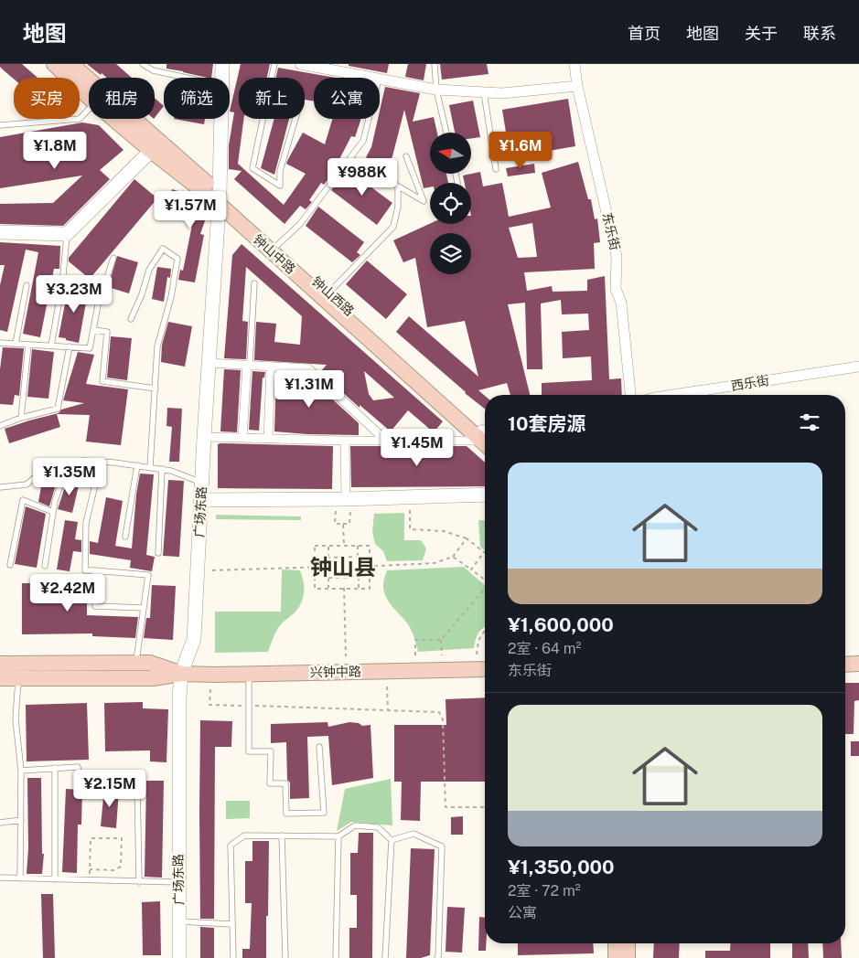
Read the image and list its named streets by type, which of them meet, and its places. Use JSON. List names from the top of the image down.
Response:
{
  "streets": {
    "main road": ["钟山西路", "兴钟中路"],
    "street": ["东乐街", "西乐街", "广场东路"]
  },
  "crossings": [
    ["钟山西路", "广场东路"],
    ["广场东路", "兴钟中路"]
  ],
  "districts": ["钟山县"],
  "north": "left",
  "page": {
    "header": "地图",
    "nav": [
      "首页",
      "地图",
      "关于",
      "联系"
    ],
    "chip": [
      "买房",
      "租房",
      "筛选",
      "新上",
      "公寓"
    ],
    "price": [
      "¥1.8M",
      "¥1.6M",
      "¥988K",
      "¥1.57M",
      "¥3.23M",
      "¥1.31M",
      "¥1.45M",
      "¥1.35M",
      "¥2.42M",
      "¥2.15M"
    ],
    "heading": "10套房源",
    "list": [
      {
        "name": "¥1,600,000",
        "note": "2室 · 64 m² · 东乐街"
      },
      {
        "name": "¥1,350,000",
        "note": "2室 · 72 m² · 公寓"
      }
    ]
  }
}
